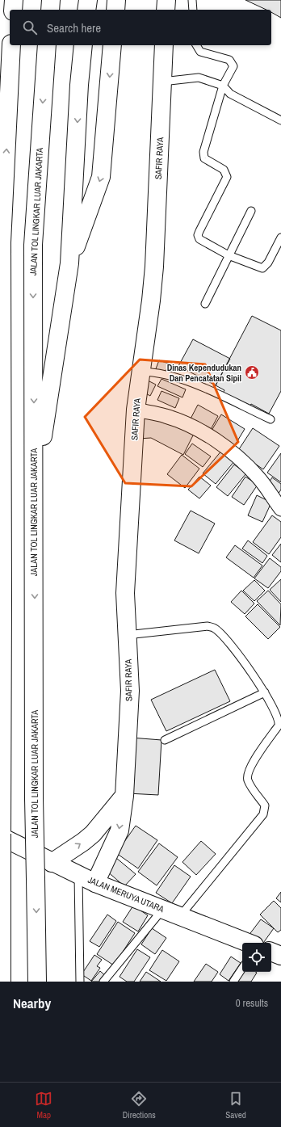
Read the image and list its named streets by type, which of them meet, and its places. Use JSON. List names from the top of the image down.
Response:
{
  "streets": {
    "main road": ["SAFIR RAYA", "JALAN TOL LINGKAR LUAR JAKARTA", "JALAN MERUYA UTARA"]
  },
  "crossings": [
    ["SAFIR RAYA", "JALAN MERUYA UTARA"]
  ],
  "places": {
    "public building": ["Dinas Kependudukan Dan Pencatatan Sipil"]
  },
  "page": {
    "search": "Search here",
    "heading": ["Nearby", "0 results"],
    "nav": ["Map", "Directions", "Saved"]
  }
}
